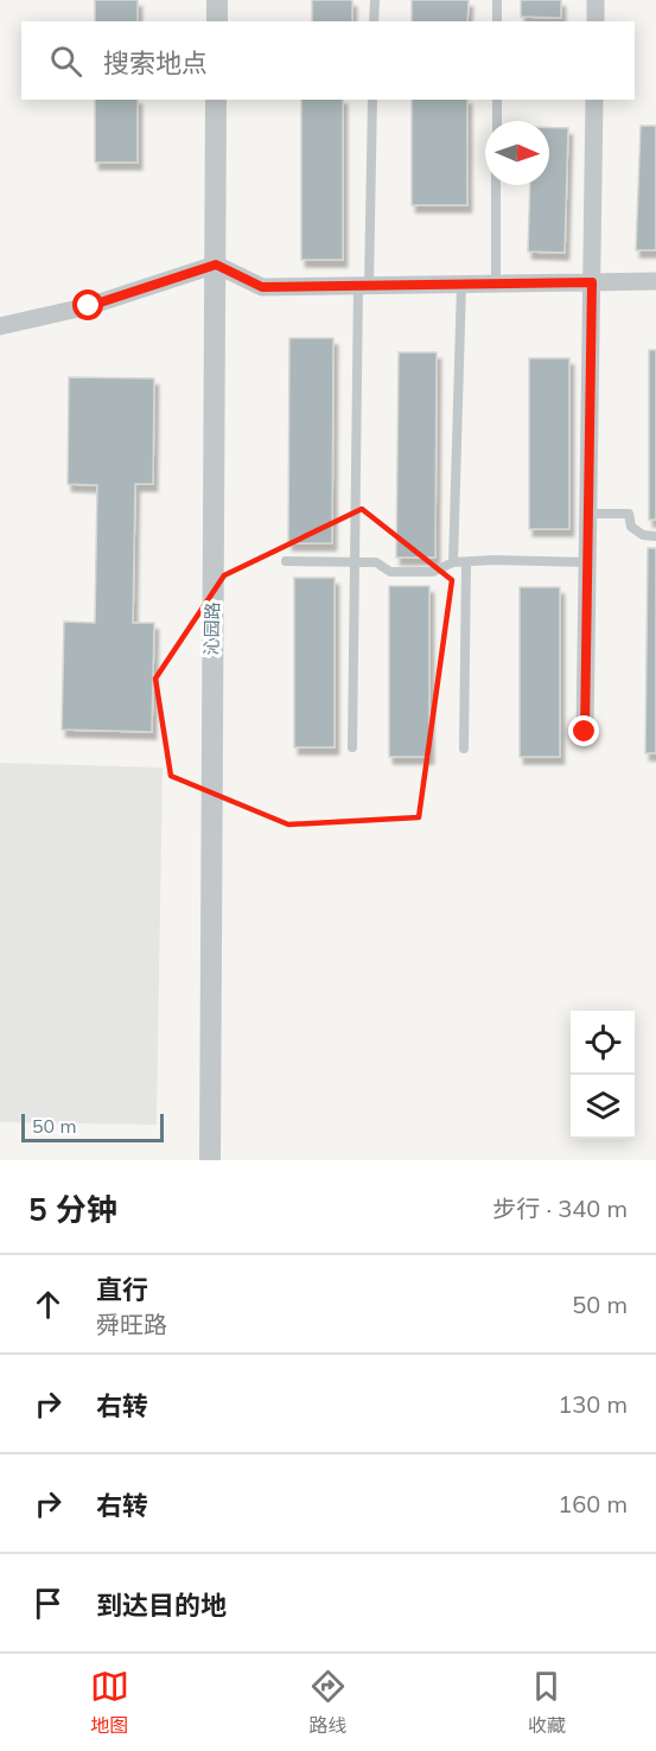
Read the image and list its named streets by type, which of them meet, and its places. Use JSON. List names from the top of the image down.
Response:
{
  "streets": {
    "street": ["沁园路"]
  },
  "scale_bar": "50 m",
  "north": "right",
  "page": {
    "search": "搜索地点",
    "scale": "50 m",
    "heading": ["5 分钟", "步行 · 340 m"],
    "list": [
      ["直行", "舜旺路", "50 m"],
      ["右转", "130 m"],
      ["右转", "160 m"],
      "到达目的地"
    ],
    "nav": ["地图", "路线", "收藏"]
  }
}
